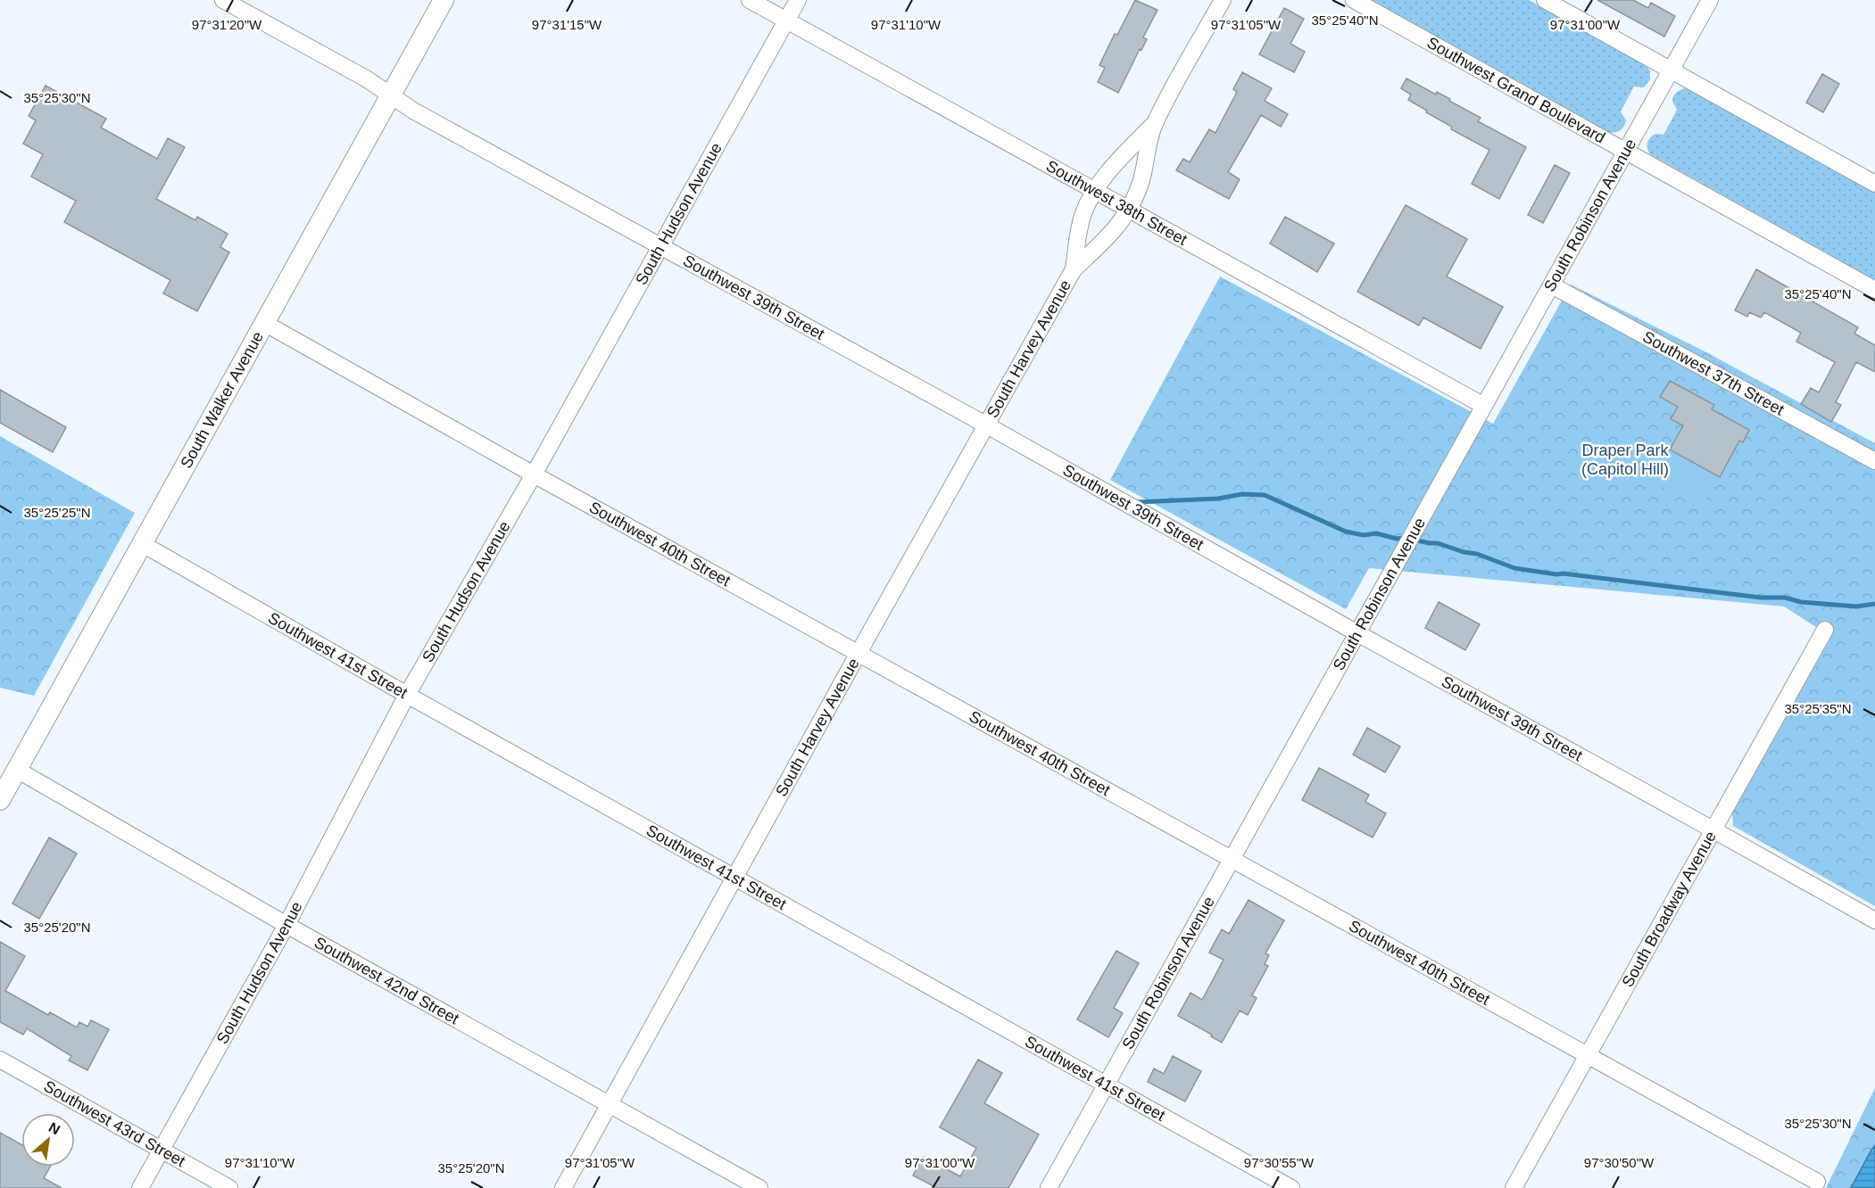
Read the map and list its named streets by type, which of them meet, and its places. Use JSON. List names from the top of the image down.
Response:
{
  "streets": {
    "main road": ["South Walker Avenue"],
    "street": [
      "Southwest Grand Boulevard",
      "Southwest 38th Street",
      "South Hudson Avenue",
      "South Robinson Avenue",
      "Southwest 39th Street",
      "South Harvey Avenue",
      "Southwest 37th Street",
      "Southwest 40th Street",
      "Southwest 41st Street",
      "South Broadway Avenue",
      "Southwest 42nd Street",
      "Southwest 43rd Street"
    ]
  },
  "crossings": [
    ["Southwest Grand Boulevard", "South Robinson Avenue"],
    ["Southwest 38th Street", "South Hudson Avenue"],
    ["Southwest 38th Street", "South Robinson Avenue"],
    ["Southwest 38th Street", "South Harvey Avenue"],
    ["South Hudson Avenue", "Southwest 39th Street"],
    ["South Hudson Avenue", "Southwest 40th Street"],
    ["South Hudson Avenue", "Southwest 41st Street"],
    ["South Hudson Avenue", "Southwest 42nd Street"],
    ["South Hudson Avenue", "Southwest 43rd Street"],
    ["South Robinson Avenue", "Southwest 39th Street"],
    ["South Robinson Avenue", "Southwest 37th Street"],
    ["South Robinson Avenue", "Southwest 40th Street"],
    ["South Robinson Avenue", "Southwest 41st Street"],
    ["Southwest 39th Street", "South Harvey Avenue"],
    ["Southwest 39th Street", "South Walker Avenue"],
    ["Southwest 39th Street", "South Broadway Avenue"],
    ["South Harvey Avenue", "Southwest 40th Street"],
    ["South Harvey Avenue", "Southwest 41st Street"],
    ["South Harvey Avenue", "Southwest 42nd Street"],
    ["South Walker Avenue", "Southwest 40th Street"],
    ["South Walker Avenue", "Southwest 41st Street"],
    ["South Walker Avenue", "Southwest 42nd Street"],
    ["Southwest 40th Street", "South Broadway Avenue"]
  ],
  "parks": ["Draper Park (Capitol Hill)"],
  "north": "top right",
  "coordinates": [
    "35°25'40\"N",
    "97°31'20\"W",
    "97°31'15\"W",
    "97°31'10\"W",
    "97°31'05\"W",
    "97°31'00\"W",
    "35°25'30\"N",
    "35°25'25\"N",
    "35°25'35\"N",
    "35°25'20\"N",
    "97°30'55\"W",
    "97°30'50\"W"
  ]
}
